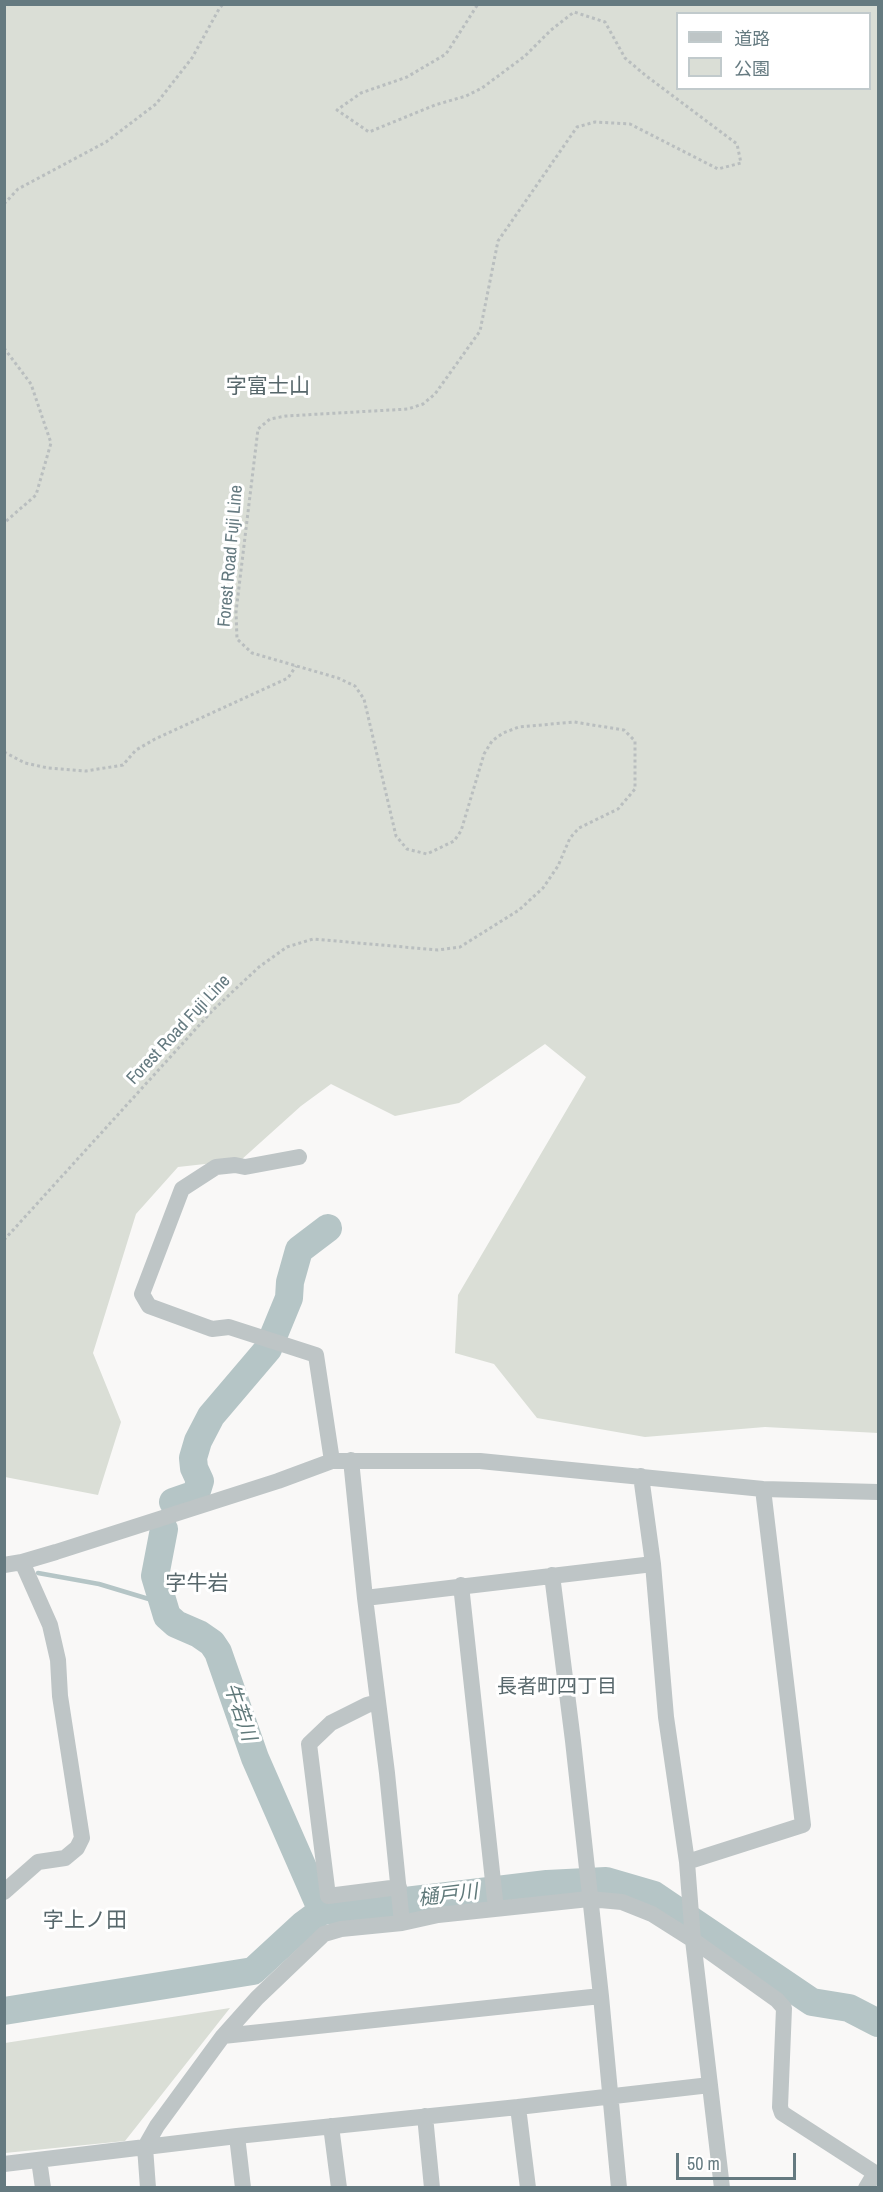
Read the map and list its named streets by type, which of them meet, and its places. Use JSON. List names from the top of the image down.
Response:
{
  "streets": {
    "path": ["Forest Road Fuji Line"]
  },
  "districts": [
    "字富士山",
    "字牛岩",
    "長者町四丁目",
    "字上ノ田"
  ],
  "water": ["牛若川", "樋戸川"],
  "legend": ["道路", "公園"],
  "scale_bar": "50 m"
}
